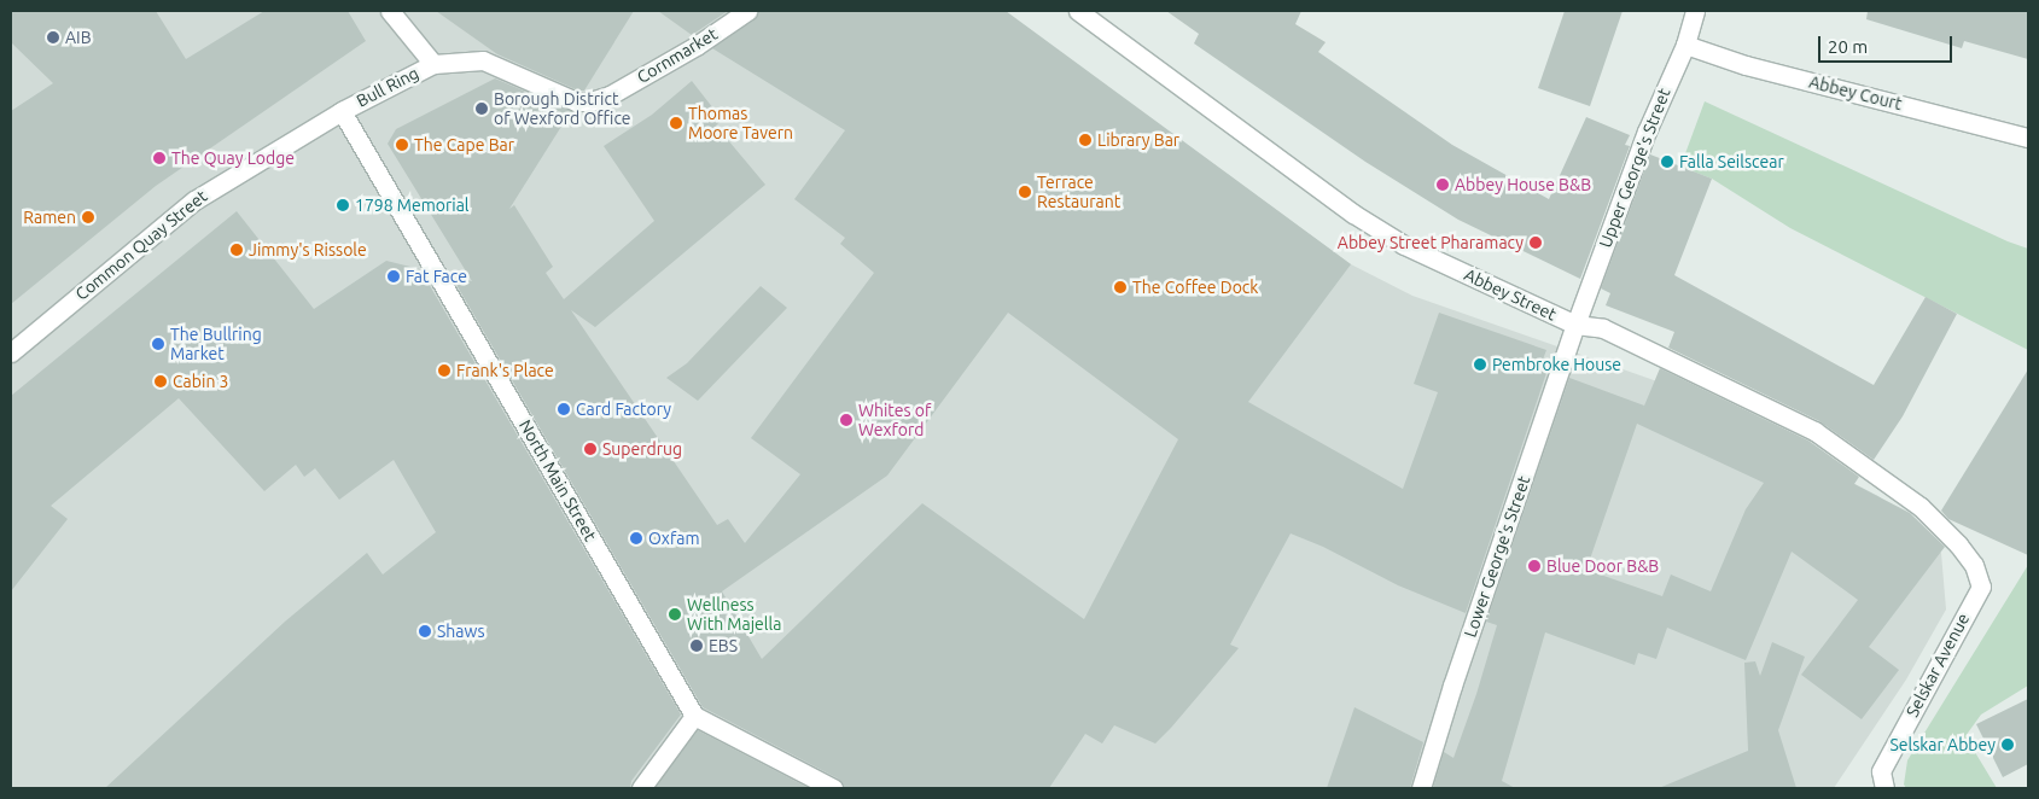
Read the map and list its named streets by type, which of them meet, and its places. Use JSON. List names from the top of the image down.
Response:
{
  "streets": {
    "street": [
      "Cornmarket",
      "Bull Ring",
      "Abbey Court",
      "Upper George's Street",
      "Common Quay Street",
      "Abbey Street",
      "North Main Street",
      "Lower George's Street",
      "Selskar Avenue"
    ]
  },
  "crossings": [
    ["Cornmarket", "Bull Ring"],
    ["Bull Ring", "Common Quay Street"],
    ["Bull Ring", "North Main Street"],
    ["Abbey Court", "Upper George's Street"],
    ["Upper George's Street", "Abbey Street"],
    ["Upper George's Street", "Lower George's Street"],
    ["Common Quay Street", "North Main Street"],
    ["Abbey Street", "Lower George's Street"],
    ["Abbey Street", "Selskar Avenue"]
  ],
  "places": [
    "AIB",
    "Borough District of Wexford Office",
    "Thomas Moore Tavern",
    "Library Bar",
    "The Cape Bar",
    "The Quay Lodge",
    "Falla Seilscear",
    "Abbey House B&B",
    "Terrace Restaurant",
    "1798 Memorial",
    "Ramen",
    "Abbey Street Pharamacy",
    "Jimmy's Rissole",
    "Fat Face",
    "The Coffee Dock",
    "The Bullring Market",
    "Pembroke House",
    "Frank's Place",
    "Cabin 3",
    "Card Factory",
    "Whites of Wexford",
    "Superdrug",
    "Oxfam",
    "Blue Door B&B",
    "Wellness With Majella",
    "Shaws",
    "EBS",
    "Selskar Abbey"
  ],
  "scale_bar": "20 m"
}
